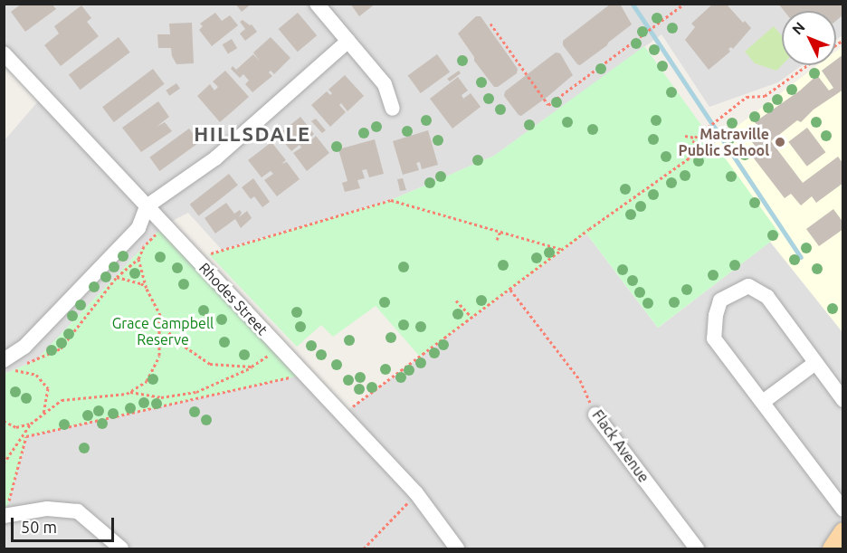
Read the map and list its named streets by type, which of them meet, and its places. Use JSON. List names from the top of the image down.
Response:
{
  "streets": {
    "street": ["Rhodes Street", "Flack Avenue"]
  },
  "districts": ["HILLSDALE"],
  "parks": ["Grace Campbell Reserve"],
  "places": ["Matraville Public School"],
  "scale_bar": "50 m",
  "north": "top left"
}
